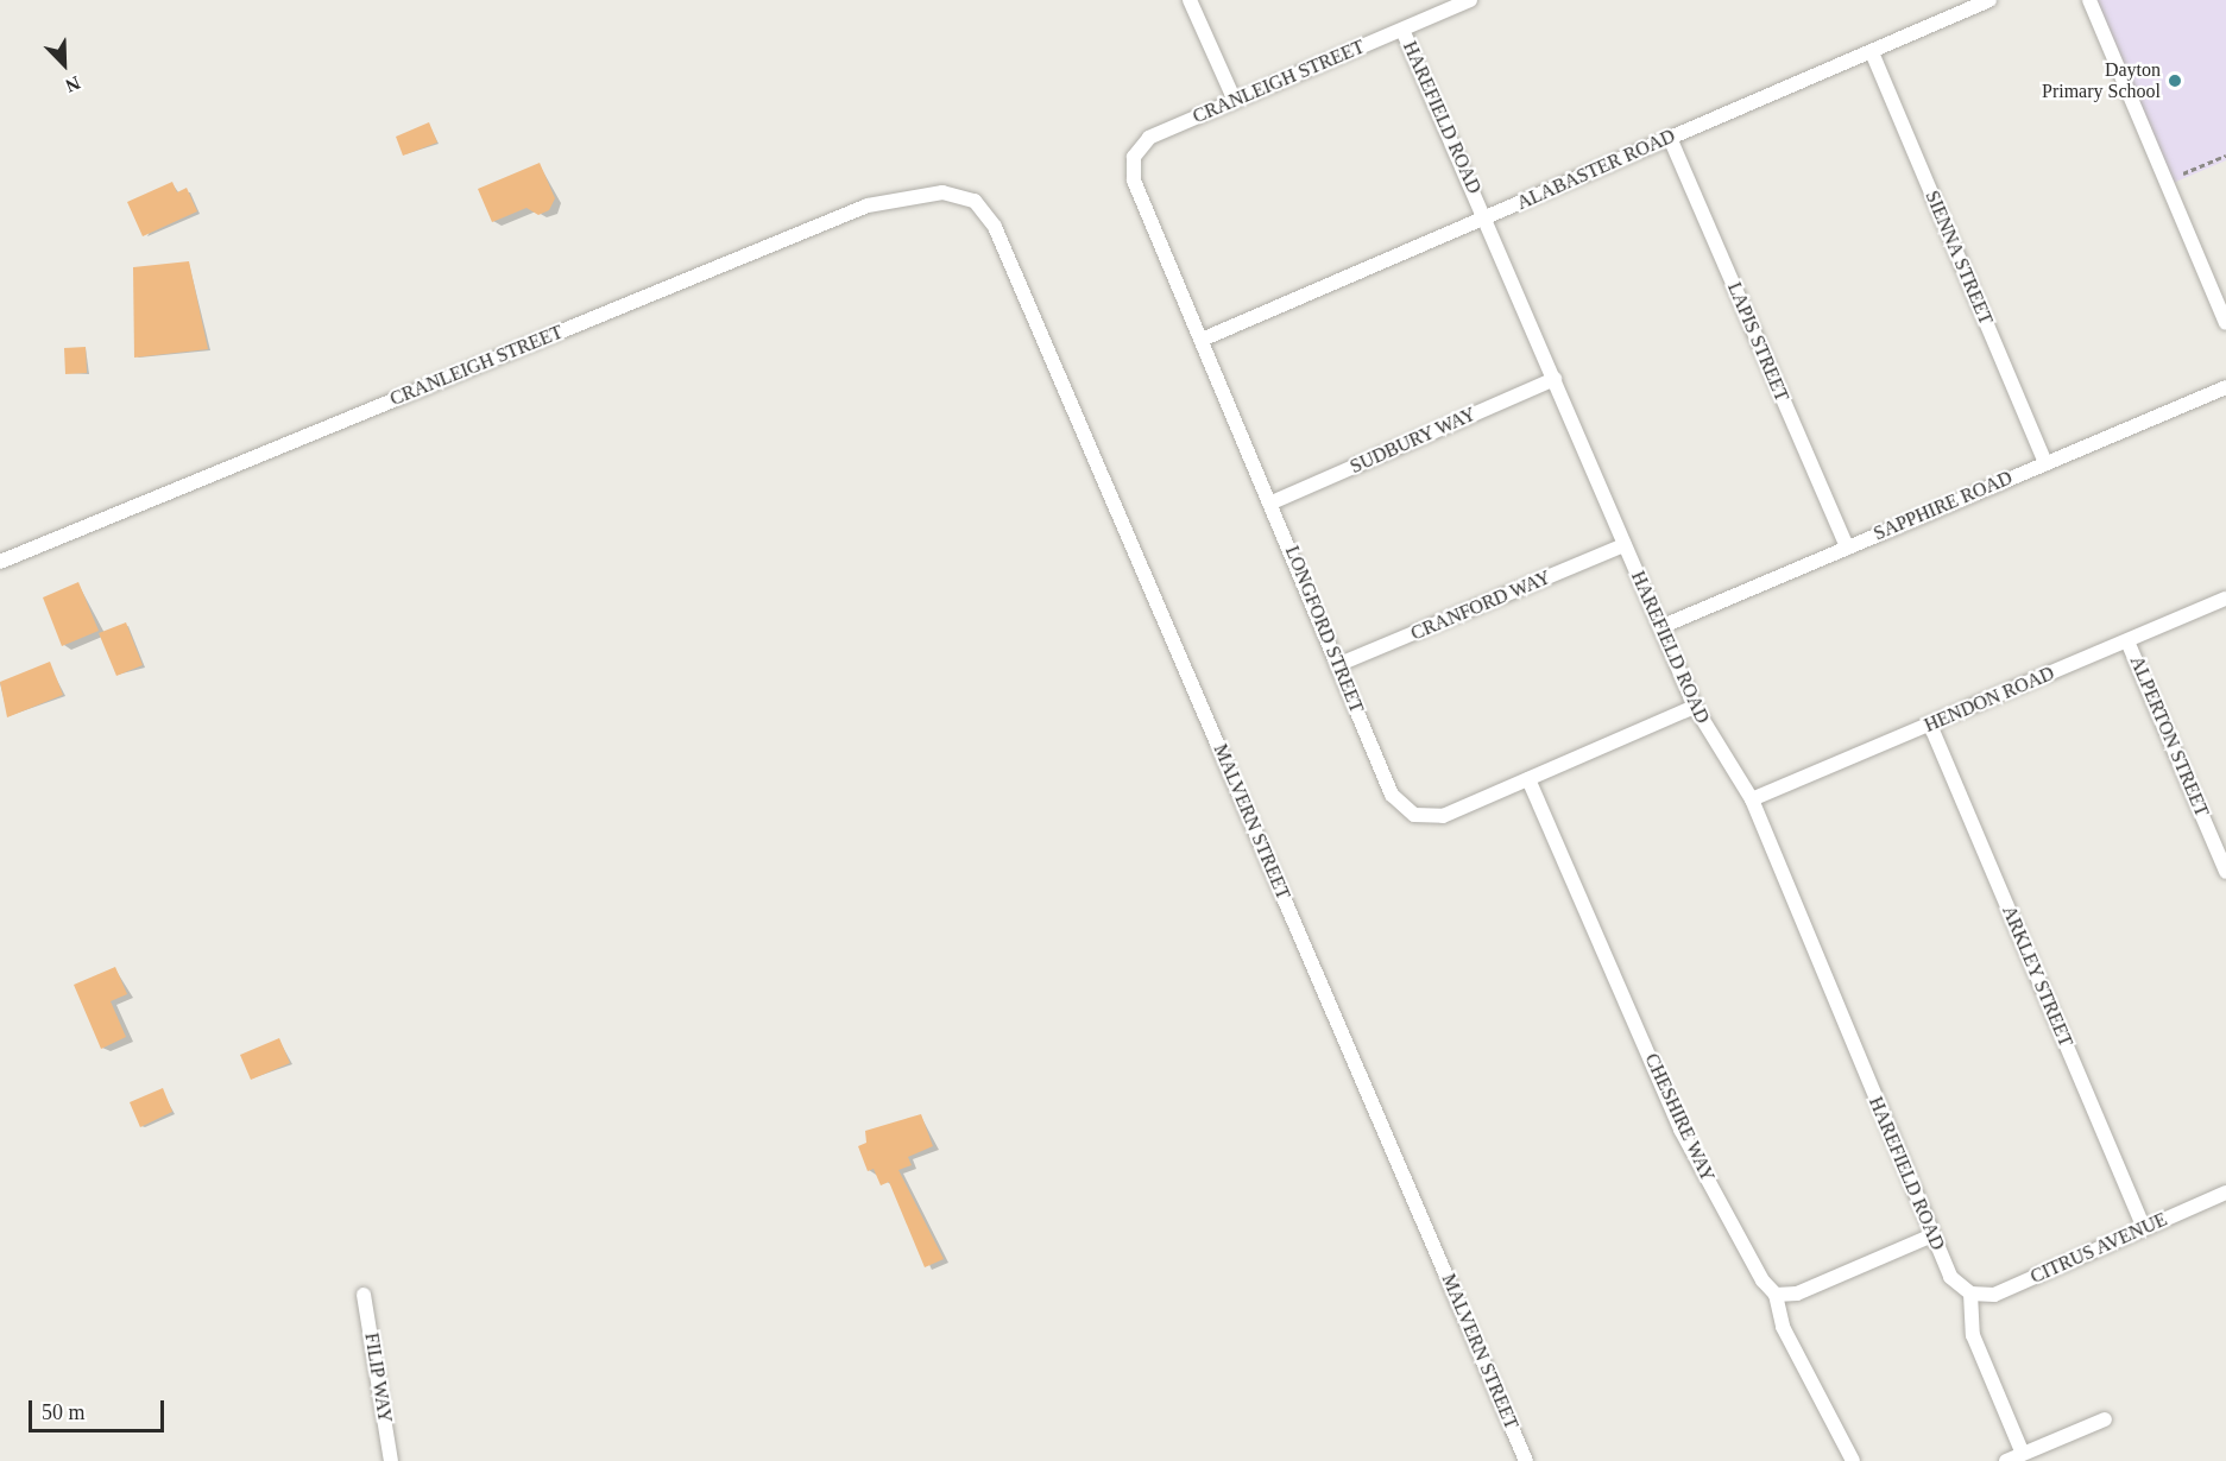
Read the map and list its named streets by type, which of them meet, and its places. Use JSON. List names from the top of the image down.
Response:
{
  "streets": {
    "street": [
      "CRANLEIGH STREET",
      "HAREFIELD ROAD",
      "ALABASTER ROAD",
      "SIENNA STREET",
      "LAPIS STREET",
      "SUDBURY WAY",
      "SAPPHIRE ROAD",
      "CRANFORD WAY",
      "LONGFORD STREET",
      "HENDON ROAD",
      "ALPERTON STREET",
      "MALVERN STREET",
      "ARKLEY STREET",
      "CHESHIRE WAY",
      "CITRUS AVENUE",
      "FILIP WAY"
    ]
  },
  "crossings": [
    ["CRANLEIGH STREET", "HAREFIELD ROAD"],
    ["CRANLEIGH STREET", "LONGFORD STREET"],
    ["CRANLEIGH STREET", "MALVERN STREET"],
    ["HAREFIELD ROAD", "ALABASTER ROAD"],
    ["HAREFIELD ROAD", "SUDBURY WAY"],
    ["HAREFIELD ROAD", "SAPPHIRE ROAD"],
    ["HAREFIELD ROAD", "CRANFORD WAY"],
    ["HAREFIELD ROAD", "LONGFORD STREET"],
    ["HAREFIELD ROAD", "HENDON ROAD"],
    ["HAREFIELD ROAD", "CITRUS AVENUE"],
    ["ALABASTER ROAD", "SIENNA STREET"],
    ["ALABASTER ROAD", "LAPIS STREET"],
    ["ALABASTER ROAD", "LONGFORD STREET"],
    ["SIENNA STREET", "SAPPHIRE ROAD"],
    ["LAPIS STREET", "SAPPHIRE ROAD"],
    ["SUDBURY WAY", "LONGFORD STREET"],
    ["CRANFORD WAY", "LONGFORD STREET"],
    ["LONGFORD STREET", "CHESHIRE WAY"],
    ["HENDON ROAD", "ALPERTON STREET"],
    ["HENDON ROAD", "ARKLEY STREET"],
    ["ARKLEY STREET", "CITRUS AVENUE"]
  ],
  "places": ["Dayton Primary School"],
  "scale_bar": "50 m",
  "north": "bottom right"
}
